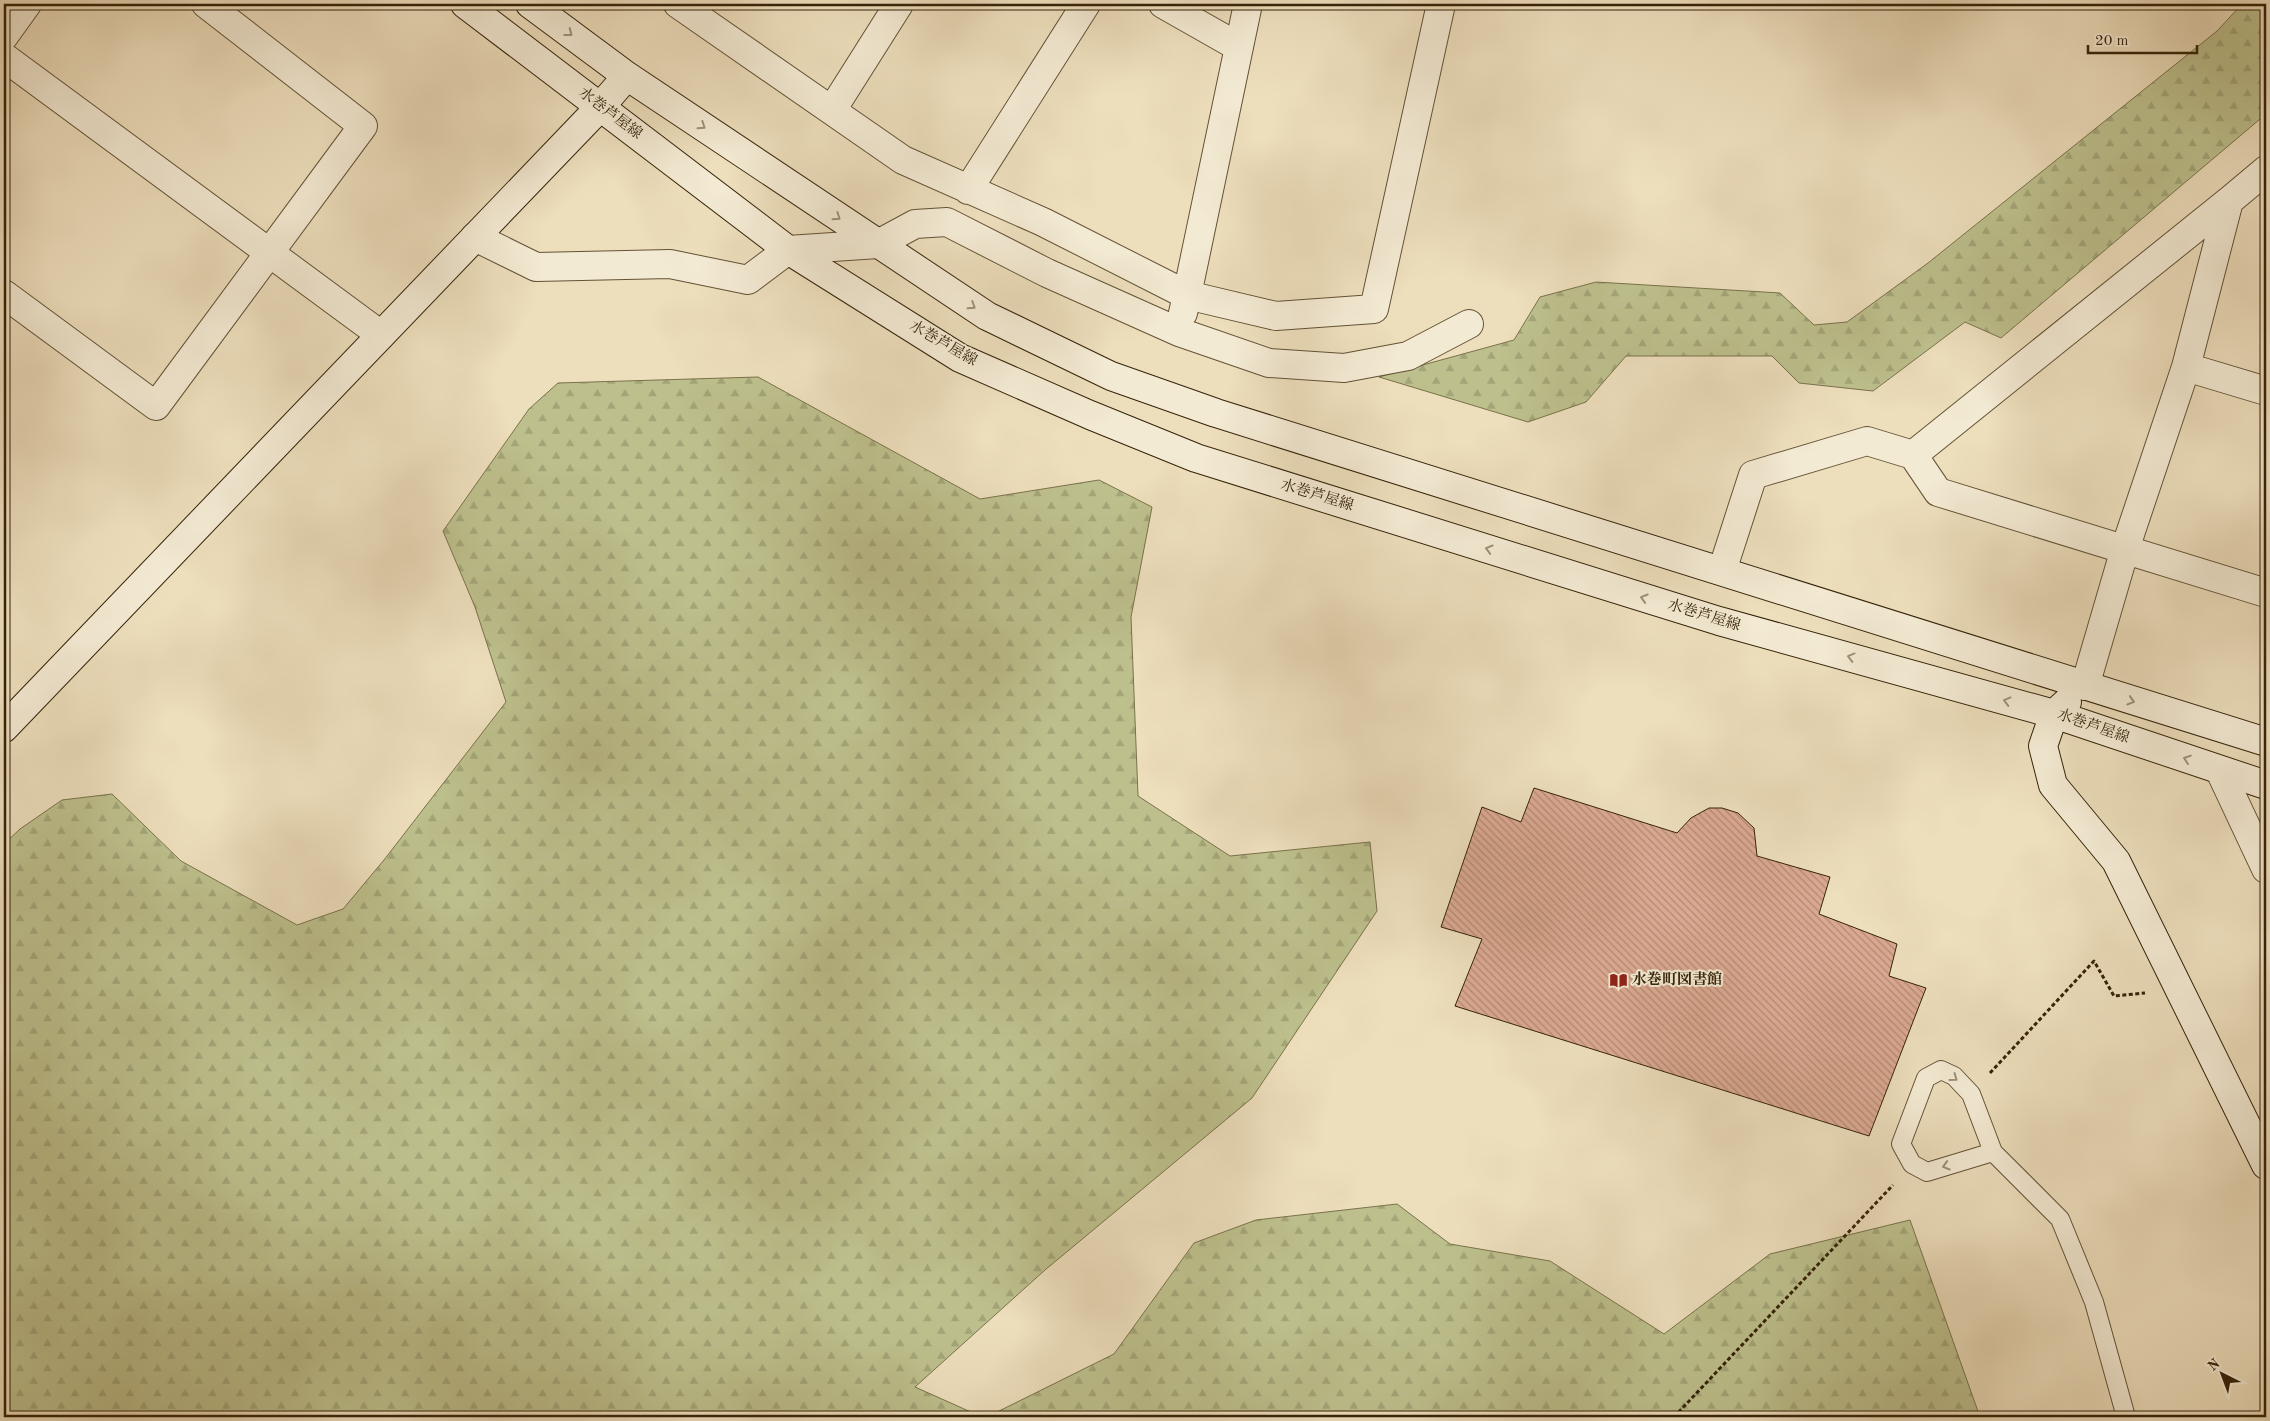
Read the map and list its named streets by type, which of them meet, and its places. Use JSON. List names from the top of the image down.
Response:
{
  "streets": {
    "street": ["水巻芦屋線"]
  },
  "places": {
    "library": ["水巻町図書館"]
  },
  "scale_bar": "20 m",
  "north": "top left"
}
